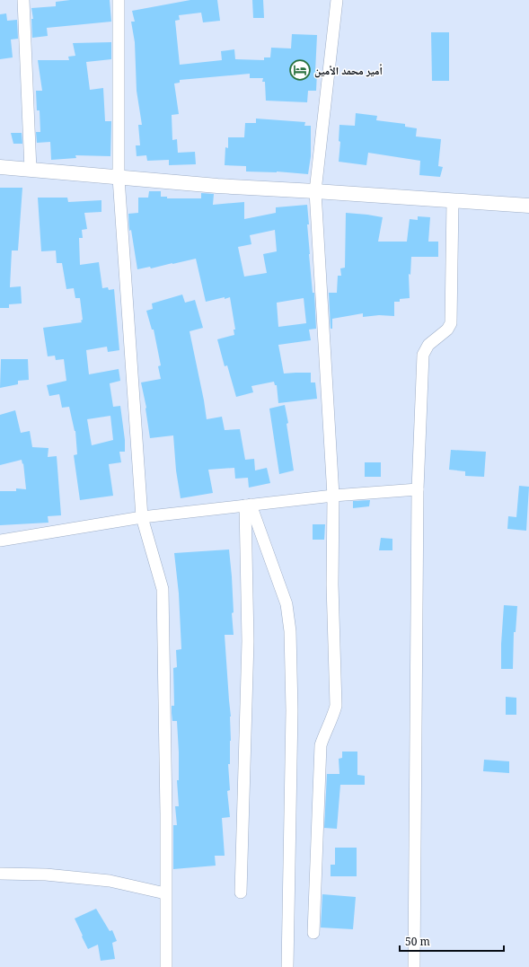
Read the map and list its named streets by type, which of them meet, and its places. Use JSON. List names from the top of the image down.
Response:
{
  "places": {
    "hotel": ["أمير محمد الأمين"]
  },
  "scale_bar": "50 m"
}
